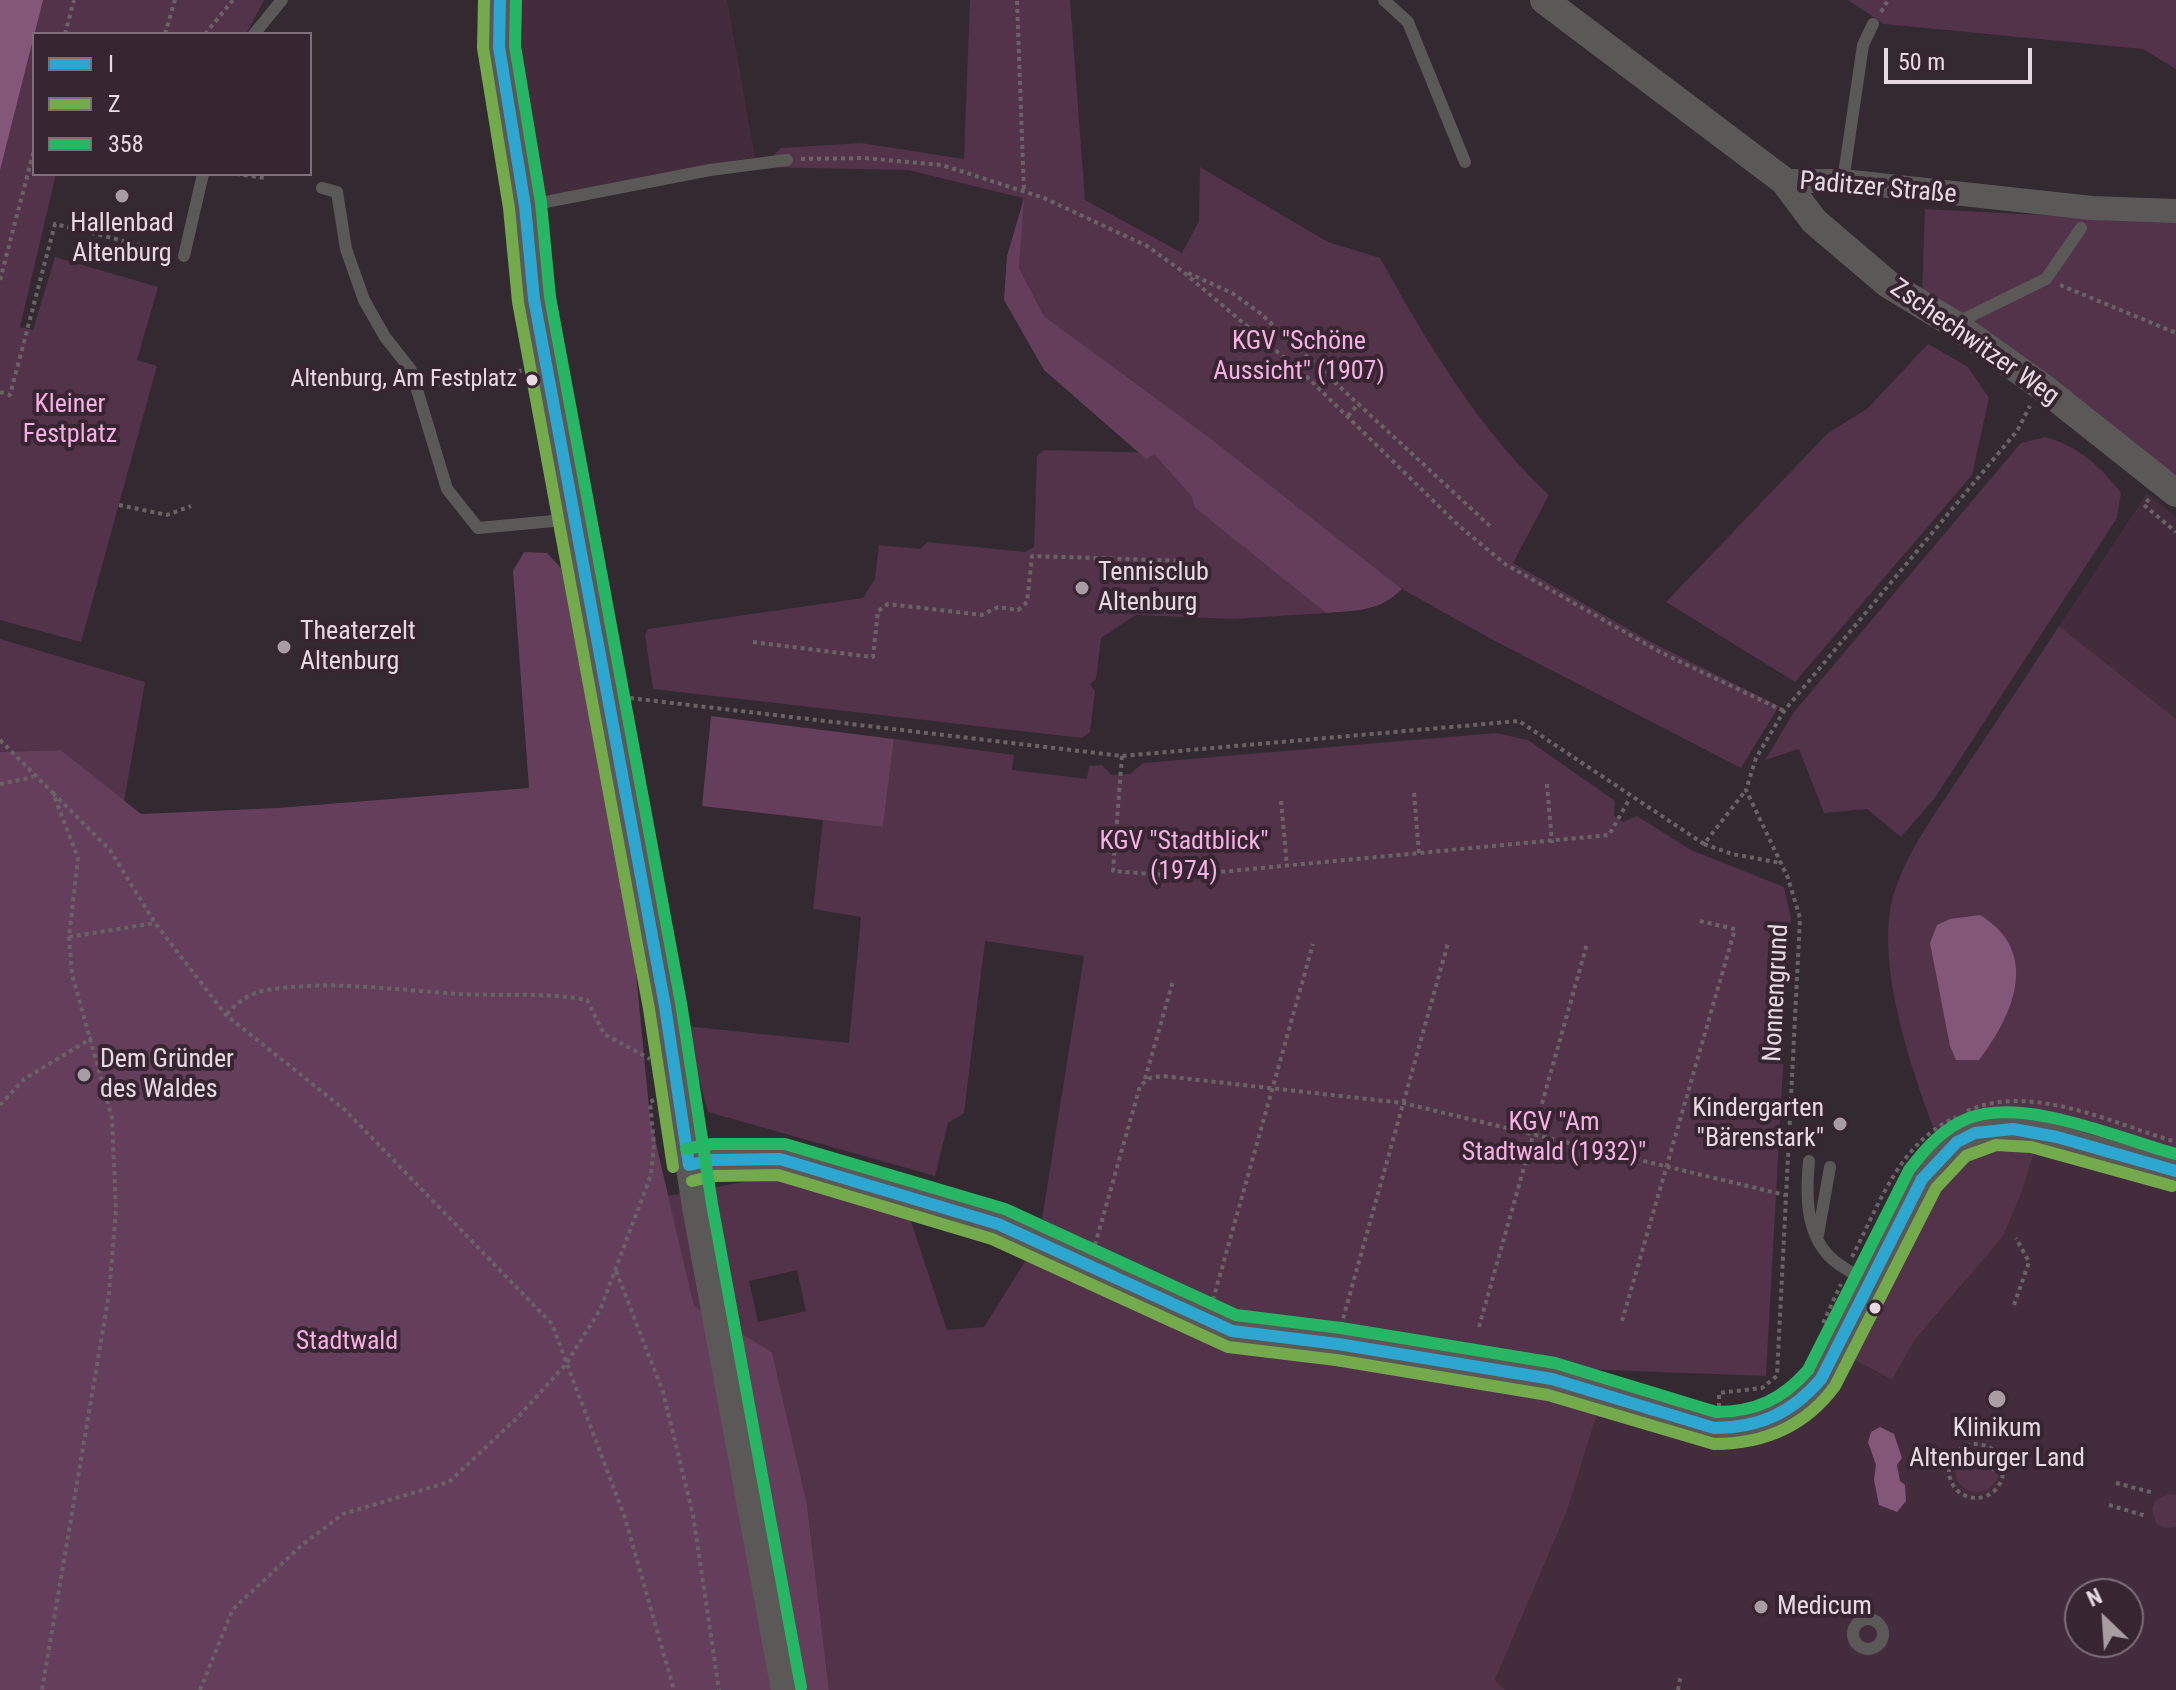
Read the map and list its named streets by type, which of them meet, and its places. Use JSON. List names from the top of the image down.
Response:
{
  "streets": {
    "street": ["Paditzer Straße", "Zschechwitzer Weg"],
    "path": ["Nonnengrund"]
  },
  "crossings": [
    ["Paditzer Straße", "Zschechwitzer Weg"]
  ],
  "parks": [
    "KGV \"Schöne Aussicht\" (1907)",
    "Kleiner Festplatz",
    "KGV \"Stadtblick\" (1974)",
    "KGV \"Am Stadtwald (1932)\"",
    "Stadtwald"
  ],
  "places": [
    "Hallenbad Altenburg",
    "Altenburg, Am Festplatz",
    "Tennisclub Altenburg",
    "Theaterzelt Altenburg",
    "Dem Gründer des Waldes",
    "Kindergarten \"Bärenstark\"",
    "Klinikum Altenburger Land",
    "Medicum"
  ],
  "lines": ["transit line I", "transit line Z", "transit line 358"],
  "legend": ["I", "Z", "358"],
  "scale_bar": "50 m",
  "north": "top left"
}
